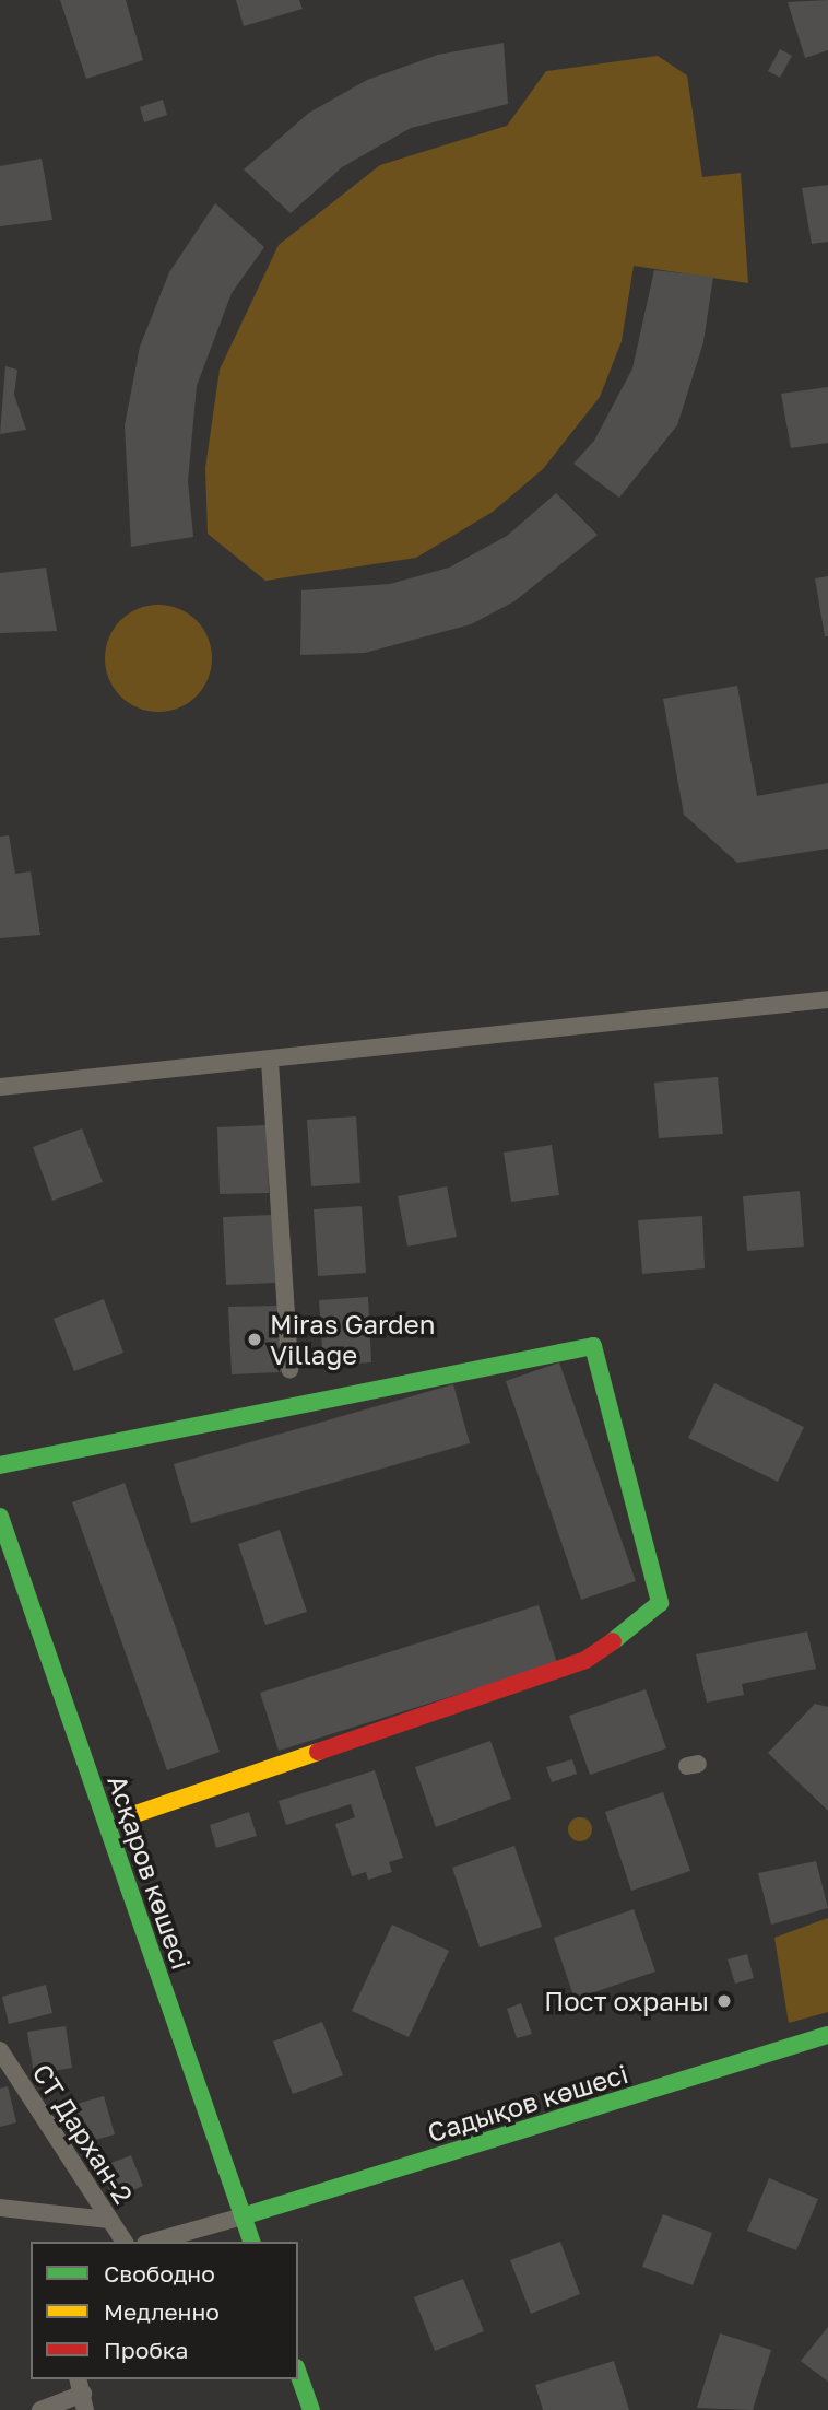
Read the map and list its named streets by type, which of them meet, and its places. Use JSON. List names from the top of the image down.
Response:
{
  "streets": {
    "street": ["Асқаров көшесі", "Садықов көшесі", "СТ Дархан-2"]
  },
  "crossings": [
    ["Асқаров көшесі", "Садықов көшесі"]
  ],
  "places": ["Miras Garden Village", "Пост охраны"],
  "legend": ["Свободно", "Медленно", "Пробка"]
}
